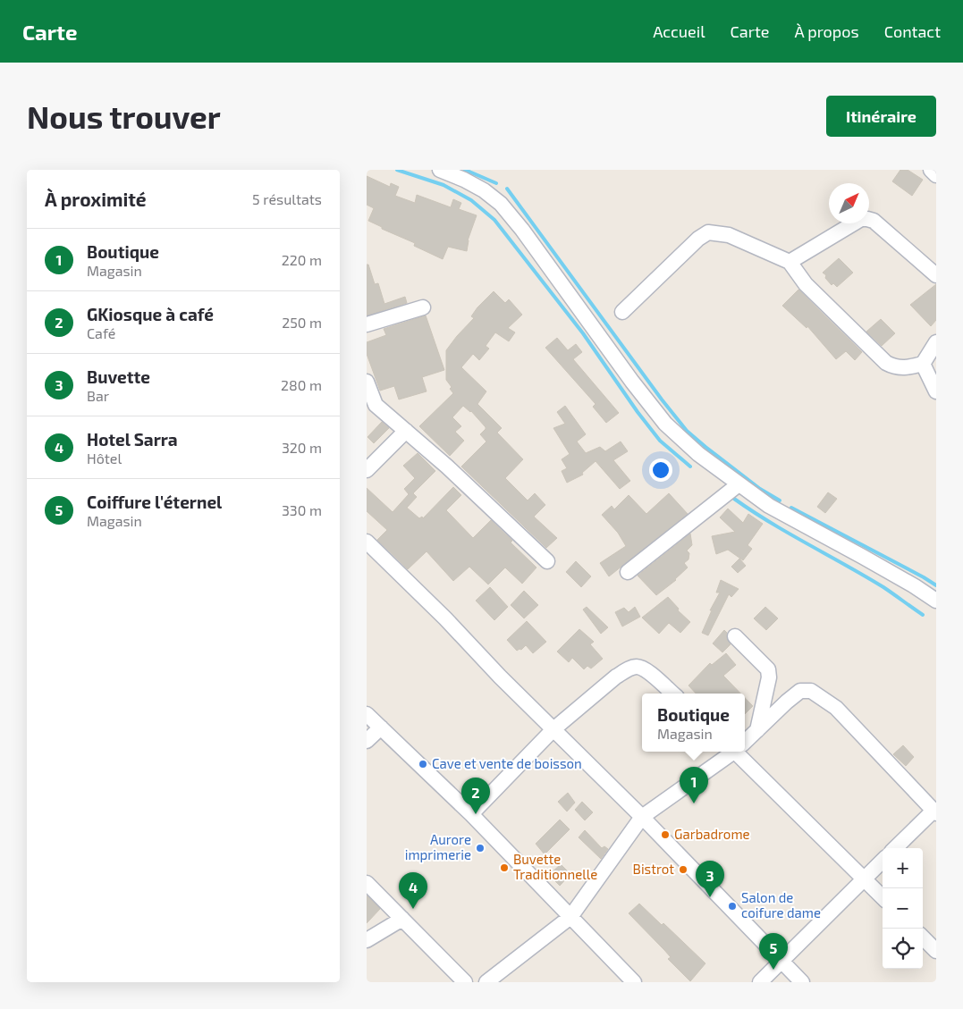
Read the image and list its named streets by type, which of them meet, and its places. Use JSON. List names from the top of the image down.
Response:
{
  "places": [
    "Cave et vente de boisson",
    "Garbadrome",
    "Aurore imprimerie",
    "Buvette Traditionnelle",
    "Bistrot",
    "Salon de coifure dame"
  ],
  "north": "top right",
  "page": {
    "header": "Carte",
    "nav": [
      "Accueil",
      "Carte",
      "À propos",
      "Contact"
    ],
    "buttons": "Itinéraire",
    "title": "Nous trouver",
    "heading": ["À proximité", "5 résultats"],
    "list": [
      {
        "mark": "1",
        "name": "Boutique",
        "note": "Magasin",
        "value": "220 m"
      },
      {
        "mark": "2",
        "name": "GKiosque à café",
        "note": "Café",
        "value": "250 m"
      },
      {
        "mark": "3",
        "name": "Buvette",
        "note": "Bar",
        "value": "280 m"
      },
      {
        "mark": "4",
        "name": "Hotel Sarra",
        "note": "Hôtel",
        "value": "320 m"
      },
      {
        "mark": "5",
        "name": "Coiffure l'éternel",
        "note": "Magasin",
        "value": "330 m"
      }
    ],
    "popup": ["Boutique", "Magasin"],
    "pins": [
      "1",
      "2",
      "3",
      "4",
      "5"
    ],
    "map_buttons": ["+", "−"]
  }
}
